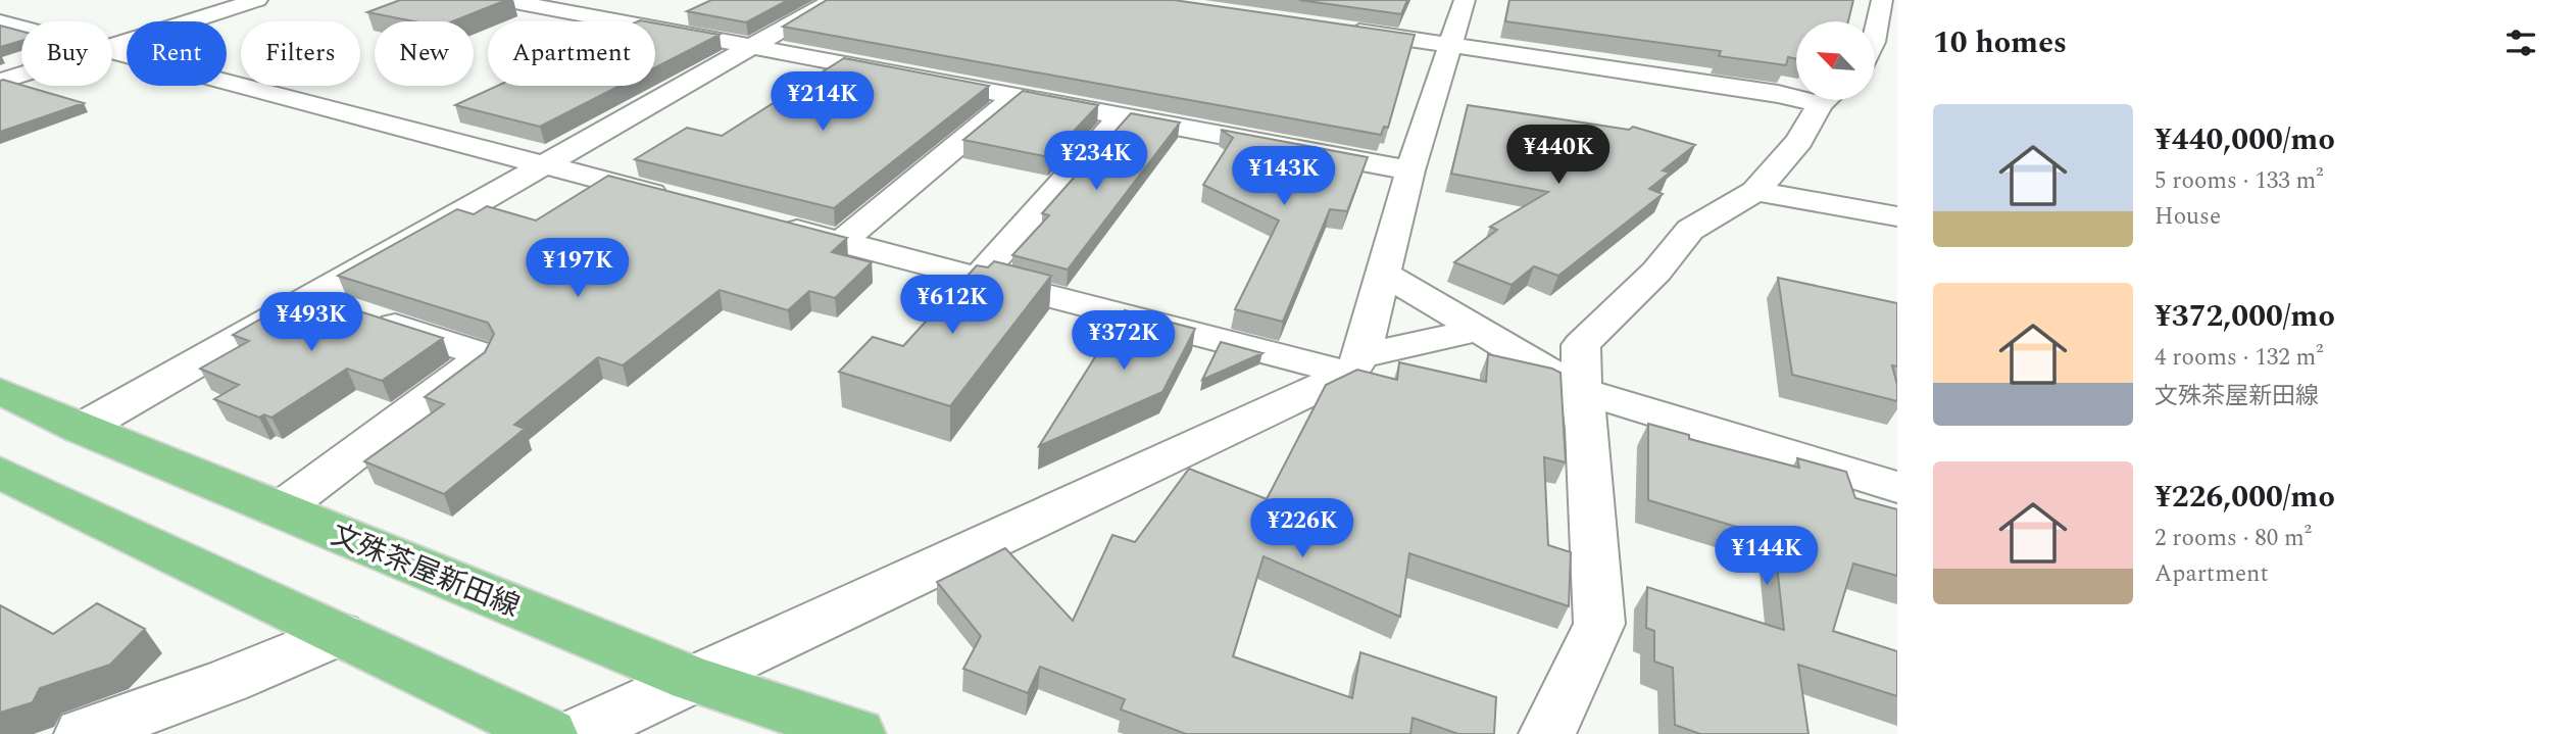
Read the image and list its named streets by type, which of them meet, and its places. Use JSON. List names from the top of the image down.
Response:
{
  "streets": {
    "main road": ["文殊茶屋新田線"]
  },
  "north": "top left",
  "page": {
    "heading": "10 homes",
    "chip": [
      "Buy",
      "Rent",
      "Filters",
      "New",
      "Apartment"
    ],
    "price": [
      "¥214K",
      "¥440K",
      "¥234K",
      "¥143K",
      "¥197K",
      "¥612K",
      "¥493K",
      "¥372K",
      "¥226K",
      "¥144K"
    ],
    "list": [
      {
        "name": "¥440,000/mo",
        "note": "5 rooms · 133 m² · House"
      },
      {
        "name": "¥372,000/mo",
        "note": "4 rooms · 132 m² · 文殊茶屋新田線"
      },
      {
        "name": "¥226,000/mo",
        "note": "2 rooms · 80 m² · Apartment"
      }
    ]
  }
}
